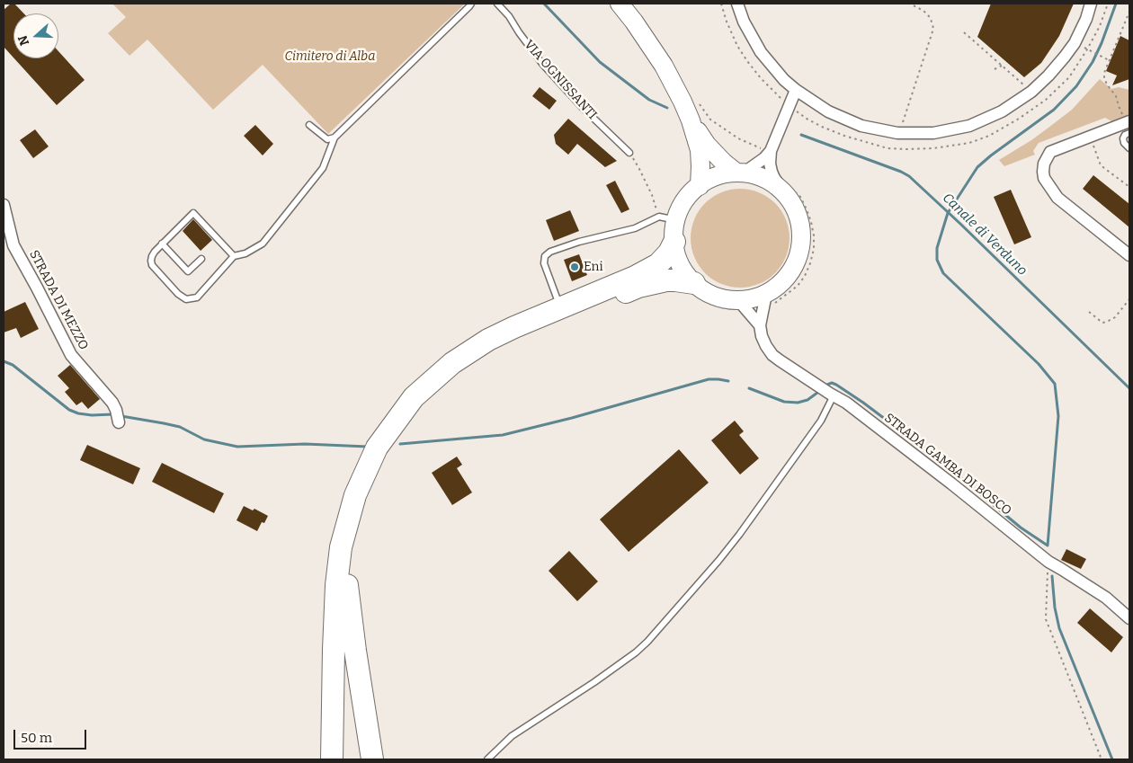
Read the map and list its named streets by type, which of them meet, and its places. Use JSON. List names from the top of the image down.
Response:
{
  "streets": {
    "street": ["STRADA DI MEZZO", "STRADA GAMBA DI BOSCO"],
    "lane": ["VIA OGNISSANTI"]
  },
  "water": ["Canale di Verduno"],
  "parks": ["Cimitero di Alba"],
  "places": ["Eni"],
  "scale_bar": "50 m",
  "north": "left"
}
